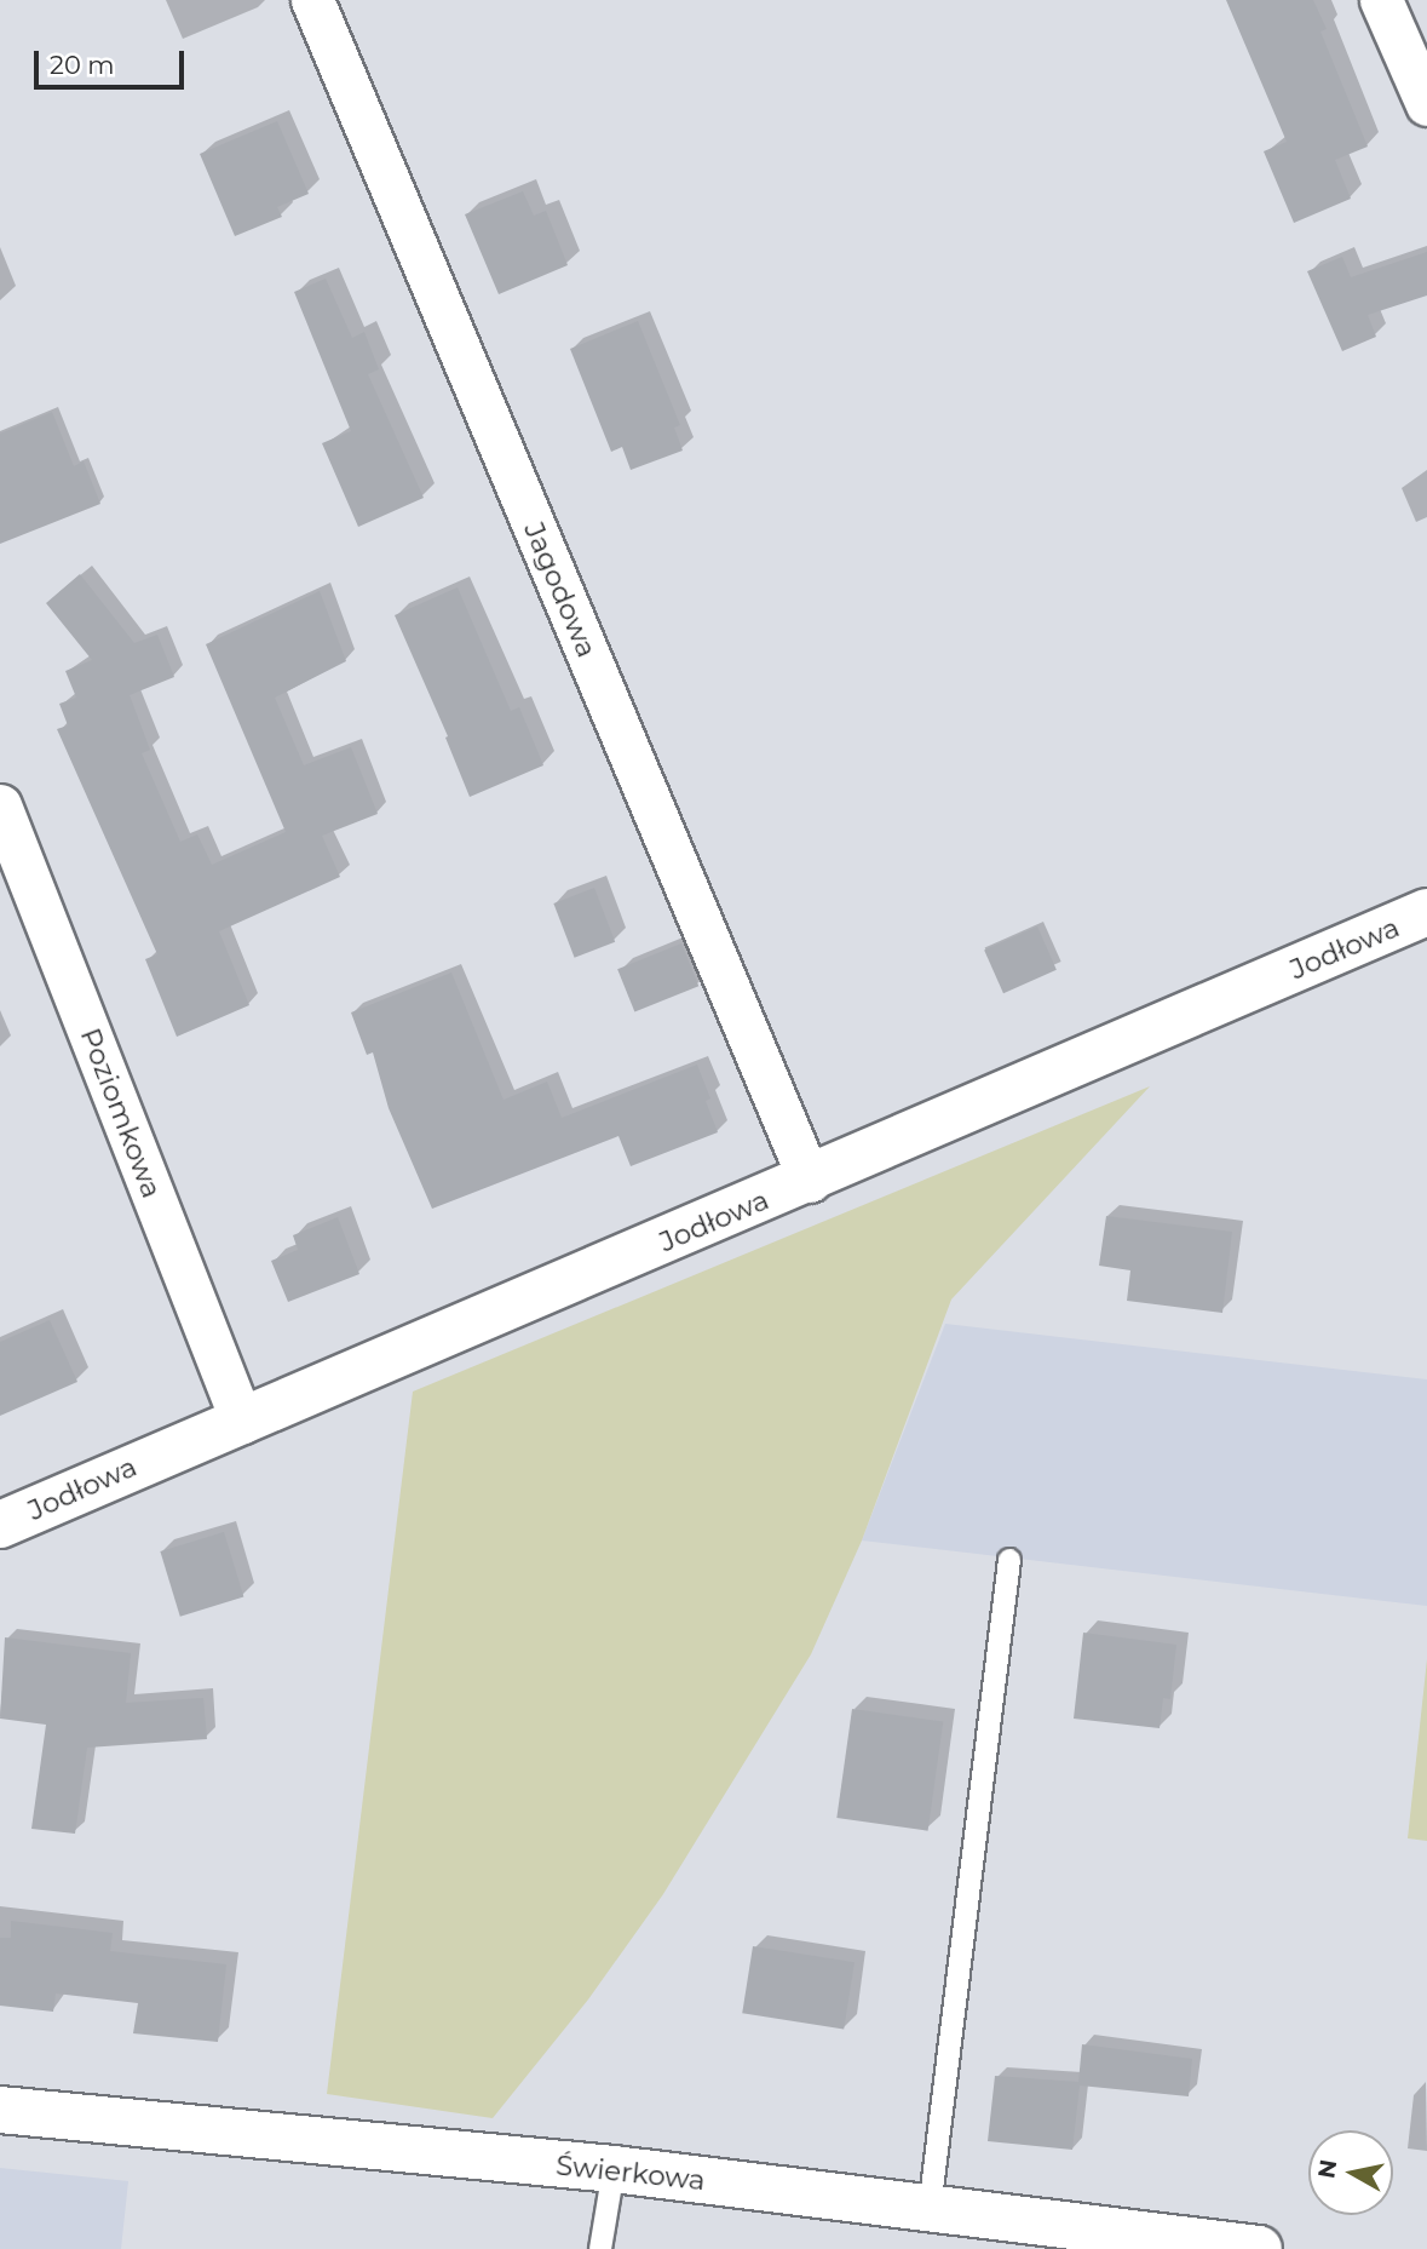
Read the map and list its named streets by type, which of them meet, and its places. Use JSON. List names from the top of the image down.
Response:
{
  "streets": {
    "street": [
      "Jagodowa",
      "Jodłowa",
      "Poziomkowa",
      "Świerkowa"
    ]
  },
  "crossings": [
    ["Jagodowa", "Jodłowa"],
    ["Jodłowa", "Poziomkowa"]
  ],
  "scale_bar": "20 m",
  "north": "left"
}
